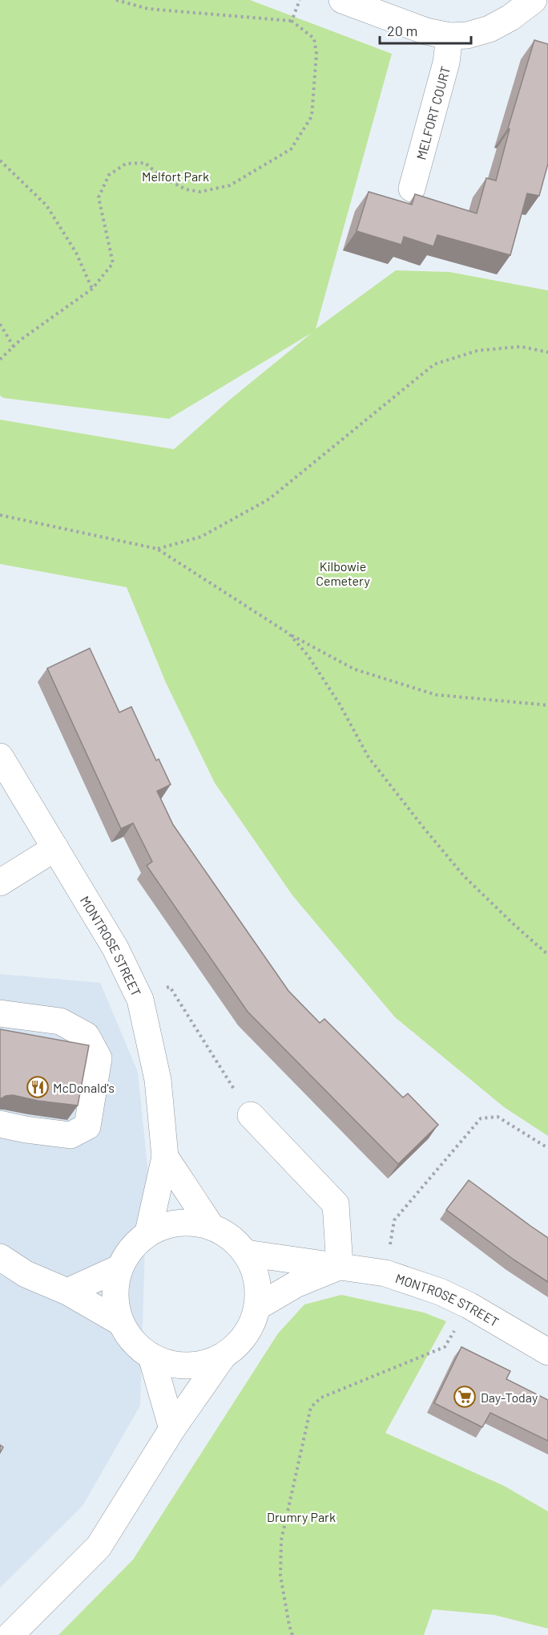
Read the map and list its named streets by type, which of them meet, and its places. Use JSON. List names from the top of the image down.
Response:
{
  "streets": {
    "street": ["MELFORT COURT", "MONTROSE STREET"]
  },
  "parks": ["Melfort Park", "Kilbowie Cemetery", "Drumry Park"],
  "places": {
    "restaurant": ["McDonald's"],
    "supermarket": ["Day-Today"]
  },
  "scale_bar": "20 m"
}
